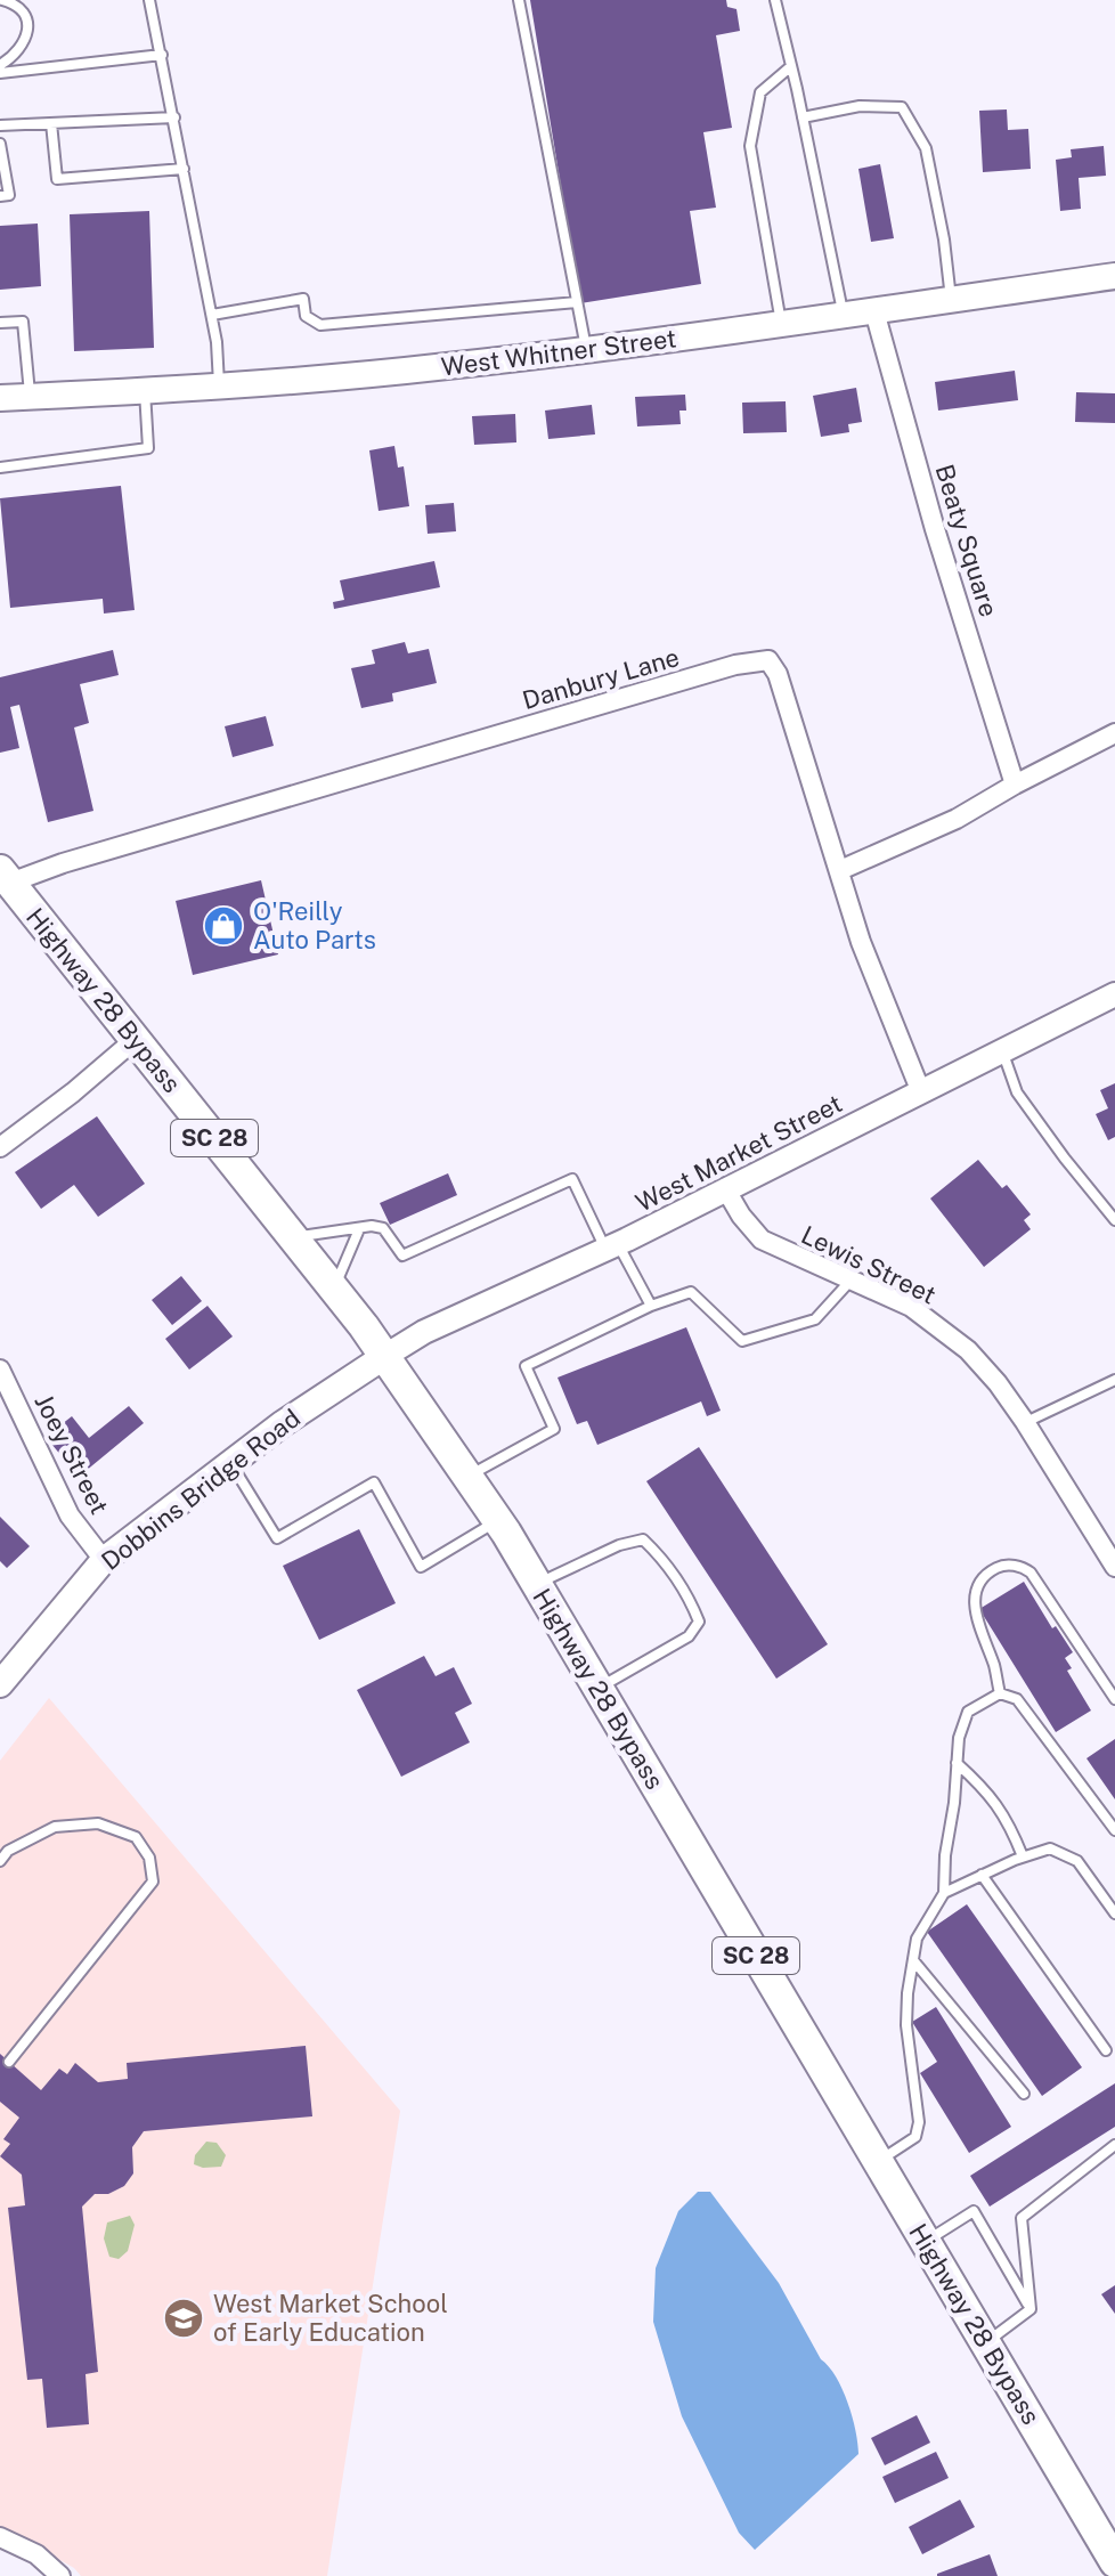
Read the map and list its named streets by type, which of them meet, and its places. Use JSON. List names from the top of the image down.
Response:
{
  "streets": {
    "highway": ["Highway 28 Bypass", "SC 28"],
    "main road": ["West Whitner Street", "Dobbins Bridge Road"],
    "street": [
      "Beaty Square",
      "Danbury Lane",
      "West Market Street",
      "Lewis Street",
      "Joey Street"
    ]
  },
  "crossings": [
    ["West Whitner Street", "Beaty Square"],
    ["Danbury Lane", "Highway 28 Bypass"],
    ["Danbury Lane", "West Market Street"],
    ["Highway 28 Bypass", "West Market Street"],
    ["Highway 28 Bypass", "Dobbins Bridge Road"],
    ["West Market Street", "Lewis Street"],
    ["West Market Street", "Dobbins Bridge Road"],
    ["Joey Street", "Dobbins Bridge Road"]
  ],
  "places": {
    "shop": ["O'Reilly Auto Parts"],
    "school or university": ["West Market School of Early Education"]
  }
}
